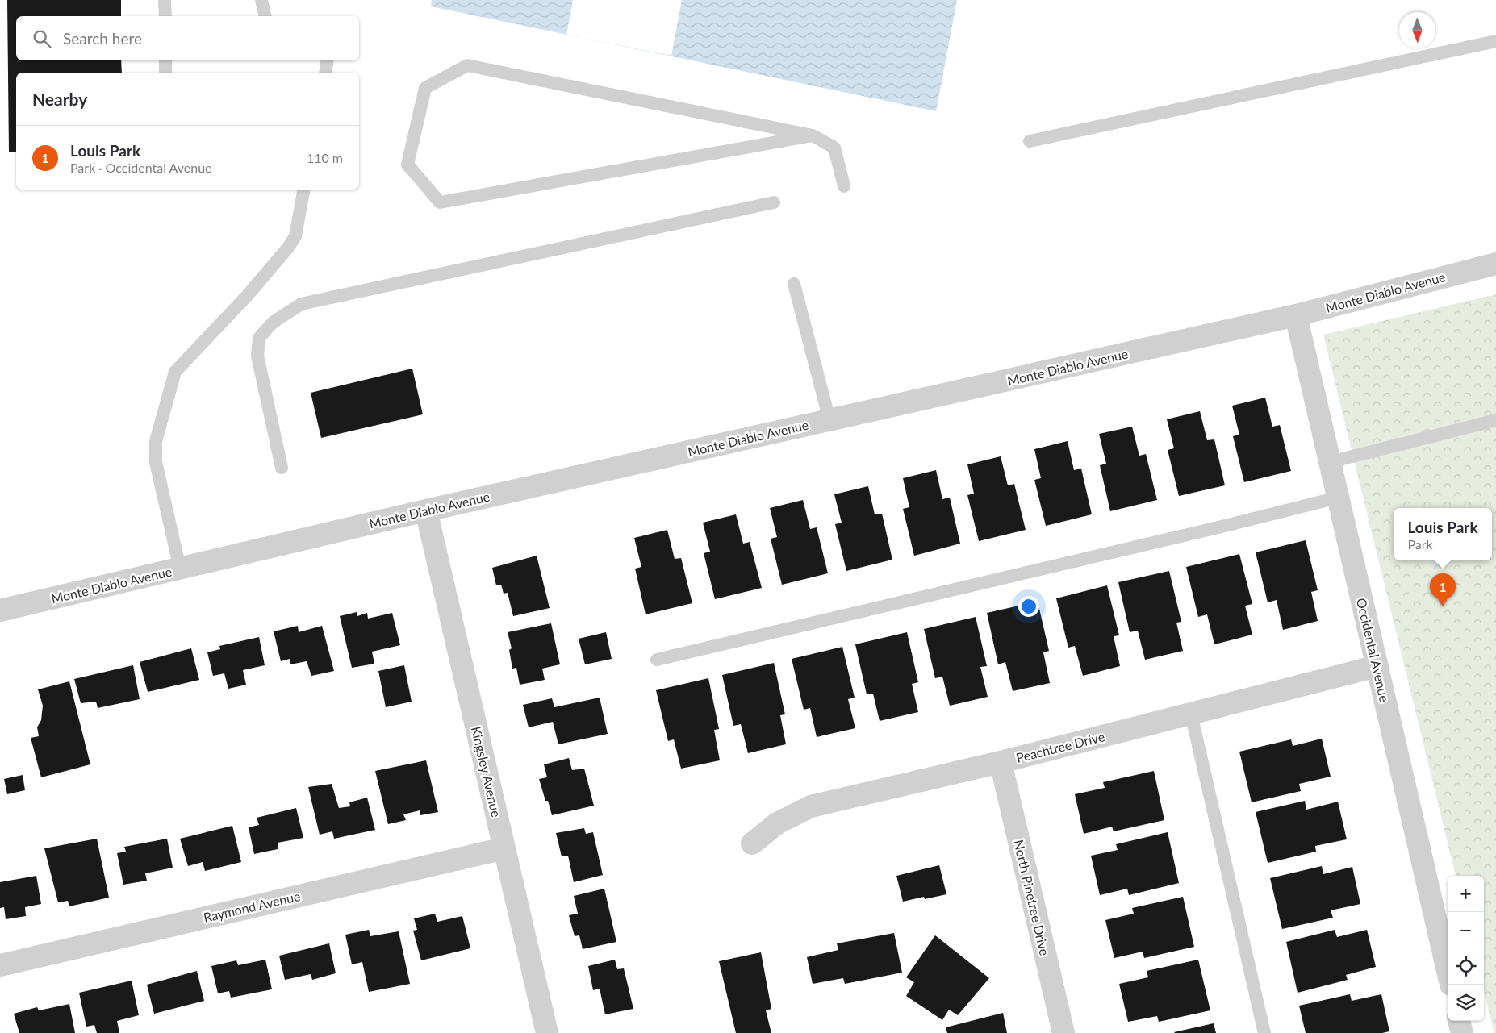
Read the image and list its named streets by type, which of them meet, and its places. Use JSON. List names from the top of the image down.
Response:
{
  "streets": {
    "street": [
      "Monte Diablo Avenue",
      "Occidental Avenue",
      "Peachtree Drive",
      "Kingsley Avenue",
      "North Pinetree Drive",
      "Raymond Avenue"
    ]
  },
  "crossings": [
    ["Monte Diablo Avenue", "Occidental Avenue"],
    ["Monte Diablo Avenue", "Kingsley Avenue"],
    ["Occidental Avenue", "Peachtree Drive"],
    ["Peachtree Drive", "North Pinetree Drive"],
    ["Kingsley Avenue", "Raymond Avenue"]
  ],
  "north": "bottom",
  "page": {
    "search": "Search here",
    "heading": "Nearby",
    "list": [
      {
        "mark": "1",
        "name": "Louis Park",
        "note": "Park · Occidental Avenue",
        "value": "110 m"
      }
    ],
    "popup": ["Louis Park", "Park"],
    "pins": "1",
    "map_buttons": ["+", "−"]
  }
}
